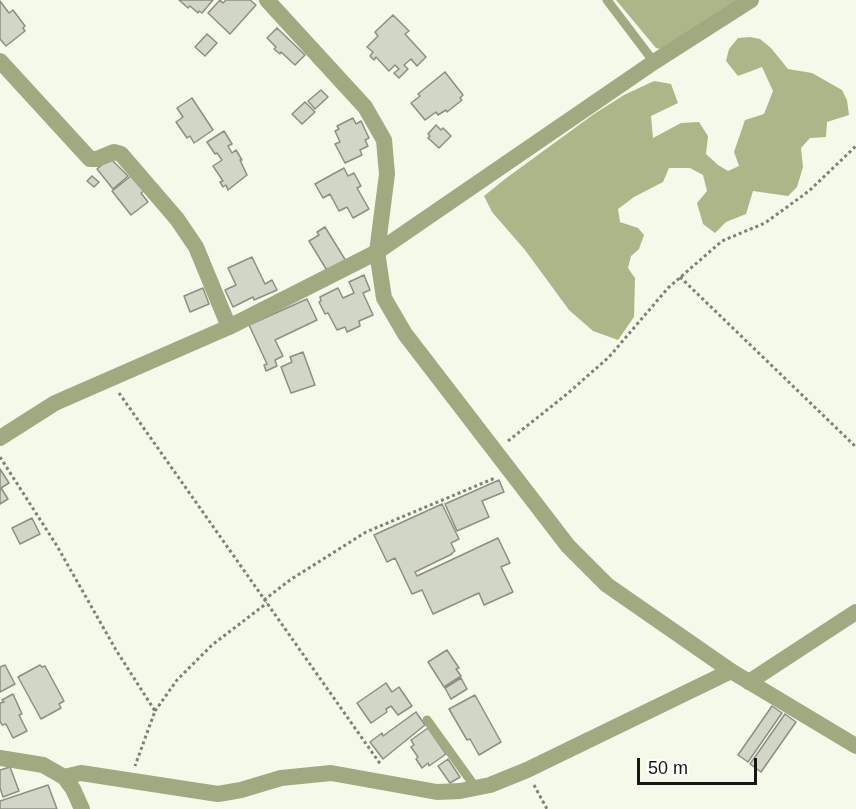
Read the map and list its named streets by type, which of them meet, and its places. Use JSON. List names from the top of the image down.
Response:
{
  "scale_bar": "50 m"
}
